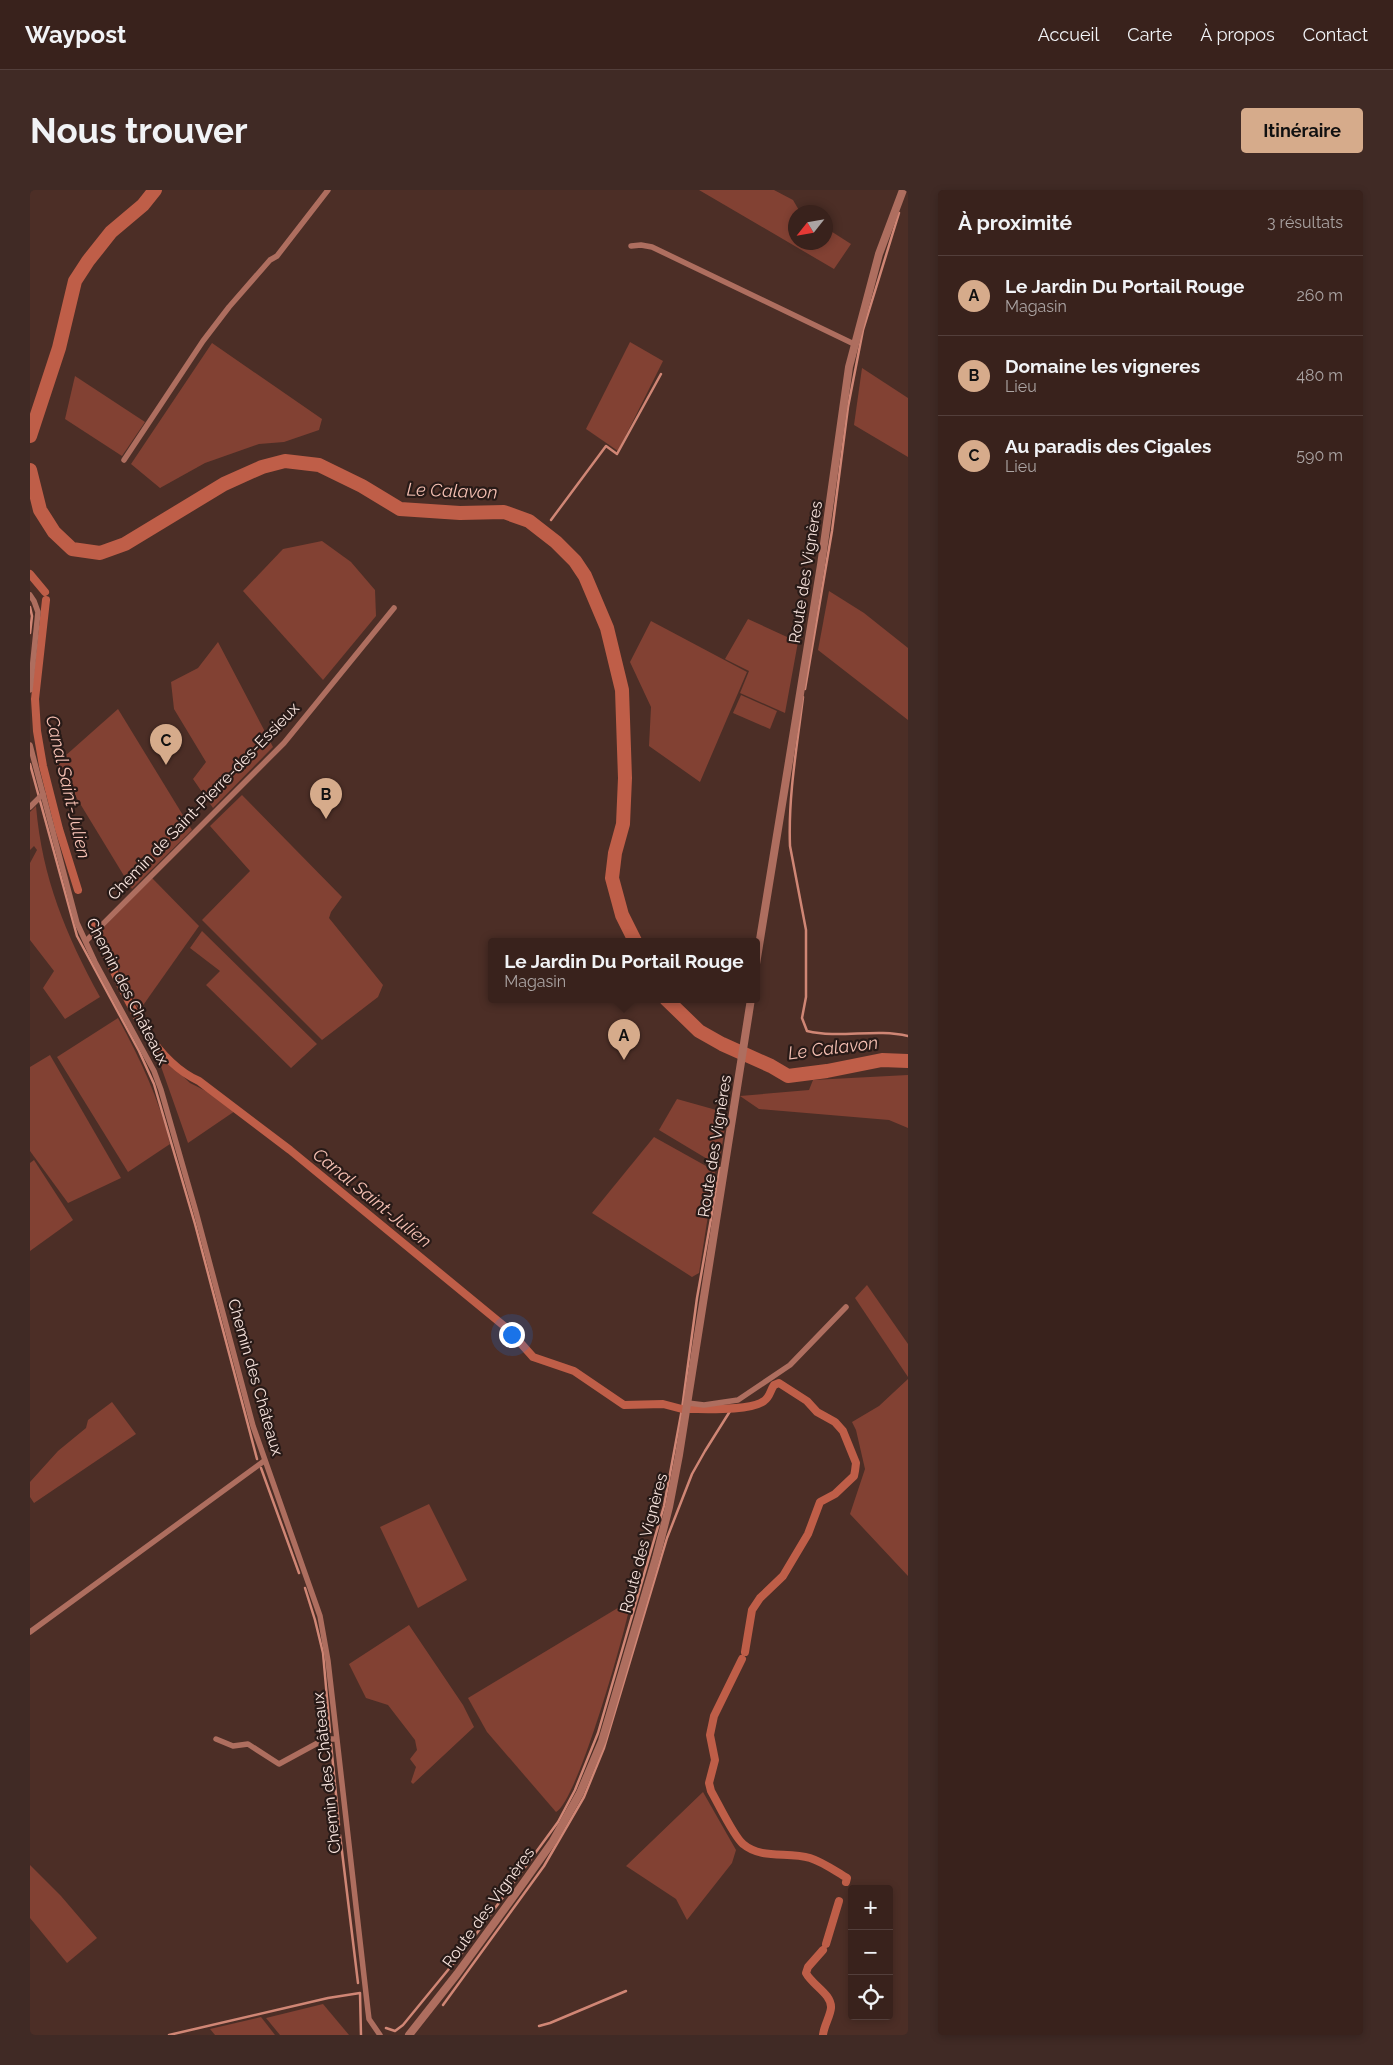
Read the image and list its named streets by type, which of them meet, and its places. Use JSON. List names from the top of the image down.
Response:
{
  "streets": {
    "street": ["Route des Vignères", "Chemin de Saint-Pierre-des-Essieux", "Chemin des Châteaux"]
  },
  "crossings": [
    ["Chemin de Saint-Pierre-des-Essieux", "Chemin des Châteaux"]
  ],
  "water": ["Le Calavon", "Canal Saint-Julien"],
  "north": "bottom left",
  "page": {
    "header": "Waypost",
    "nav": [
      "Accueil",
      "Carte",
      "À propos",
      "Contact"
    ],
    "buttons": "Itinéraire",
    "title": "Nous trouver",
    "heading": ["À proximité", "3 résultats"],
    "list": [
      {
        "mark": "A",
        "name": "Le Jardin Du Portail Rouge",
        "note": "Magasin",
        "value": "260 m"
      },
      {
        "mark": "B",
        "name": "Domaine les vigneres",
        "note": "Lieu",
        "value": "480 m"
      },
      {
        "mark": "C",
        "name": "Au paradis des Cigales",
        "note": "Lieu",
        "value": "590 m"
      }
    ],
    "pins": ["C", "B", "A"],
    "popup": ["Le Jardin Du Portail Rouge", "Magasin"],
    "map_buttons": ["+", "−"]
  }
}
